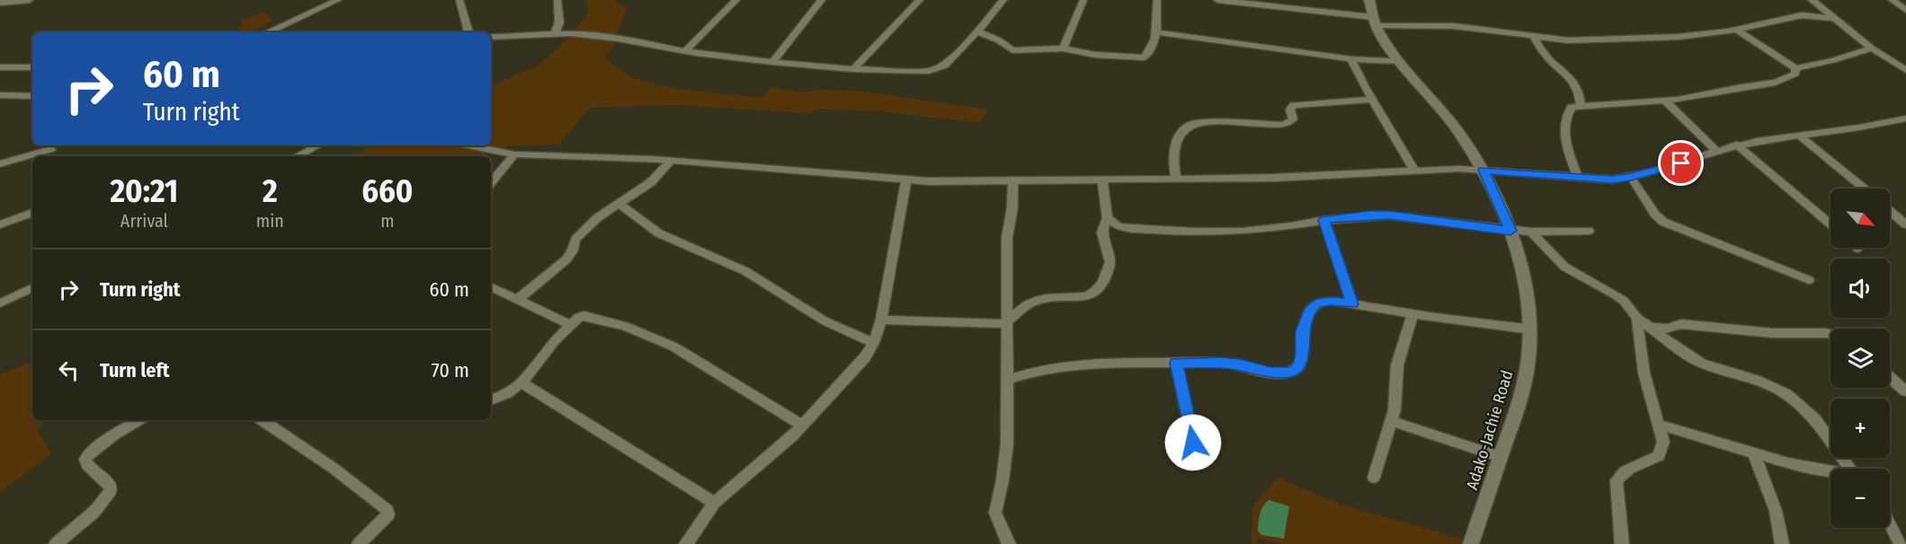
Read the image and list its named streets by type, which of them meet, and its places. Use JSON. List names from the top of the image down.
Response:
{
  "streets": {
    "street": ["Adako-Jachie Road"]
  },
  "north": "bottom right",
  "page": {
    "turn": ["60 m", "Turn right"],
    "eta": [
      "20:21",
      "Arrival",
      "2",
      "min",
      "660",
      "m"
    ],
    "map_buttons": ["+", "−"],
    "list": [
      {
        "name": "Turn right",
        "value": "60 m"
      },
      {
        "name": "Turn left",
        "value": "70 m"
      }
    ]
  }
}
